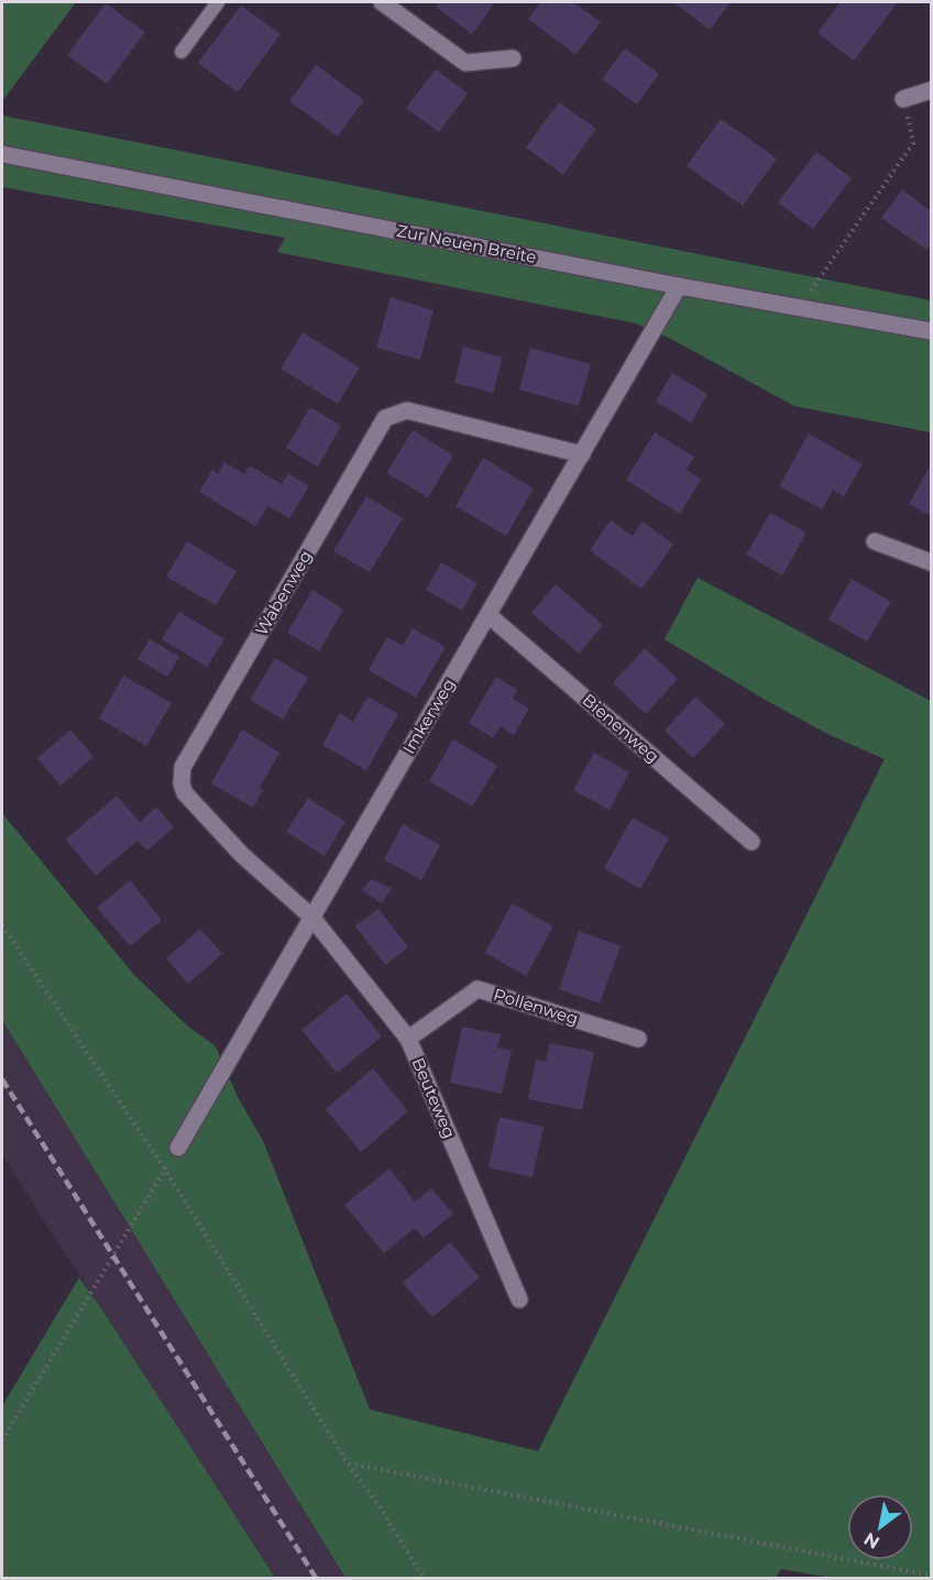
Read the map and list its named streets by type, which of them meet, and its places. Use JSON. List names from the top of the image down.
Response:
{
  "streets": {
    "street": [
      "Zur Neuen Breite",
      "Wabenweg",
      "Imkerweg",
      "Bienenweg",
      "Pollenweg",
      "Beuteweg"
    ]
  },
  "crossings": [
    ["Zur Neuen Breite", "Imkerweg"],
    ["Wabenweg", "Imkerweg"],
    ["Wabenweg", "Beuteweg"],
    ["Imkerweg", "Bienenweg"],
    ["Imkerweg", "Beuteweg"],
    ["Pollenweg", "Beuteweg"]
  ],
  "north": "bottom left"
}
